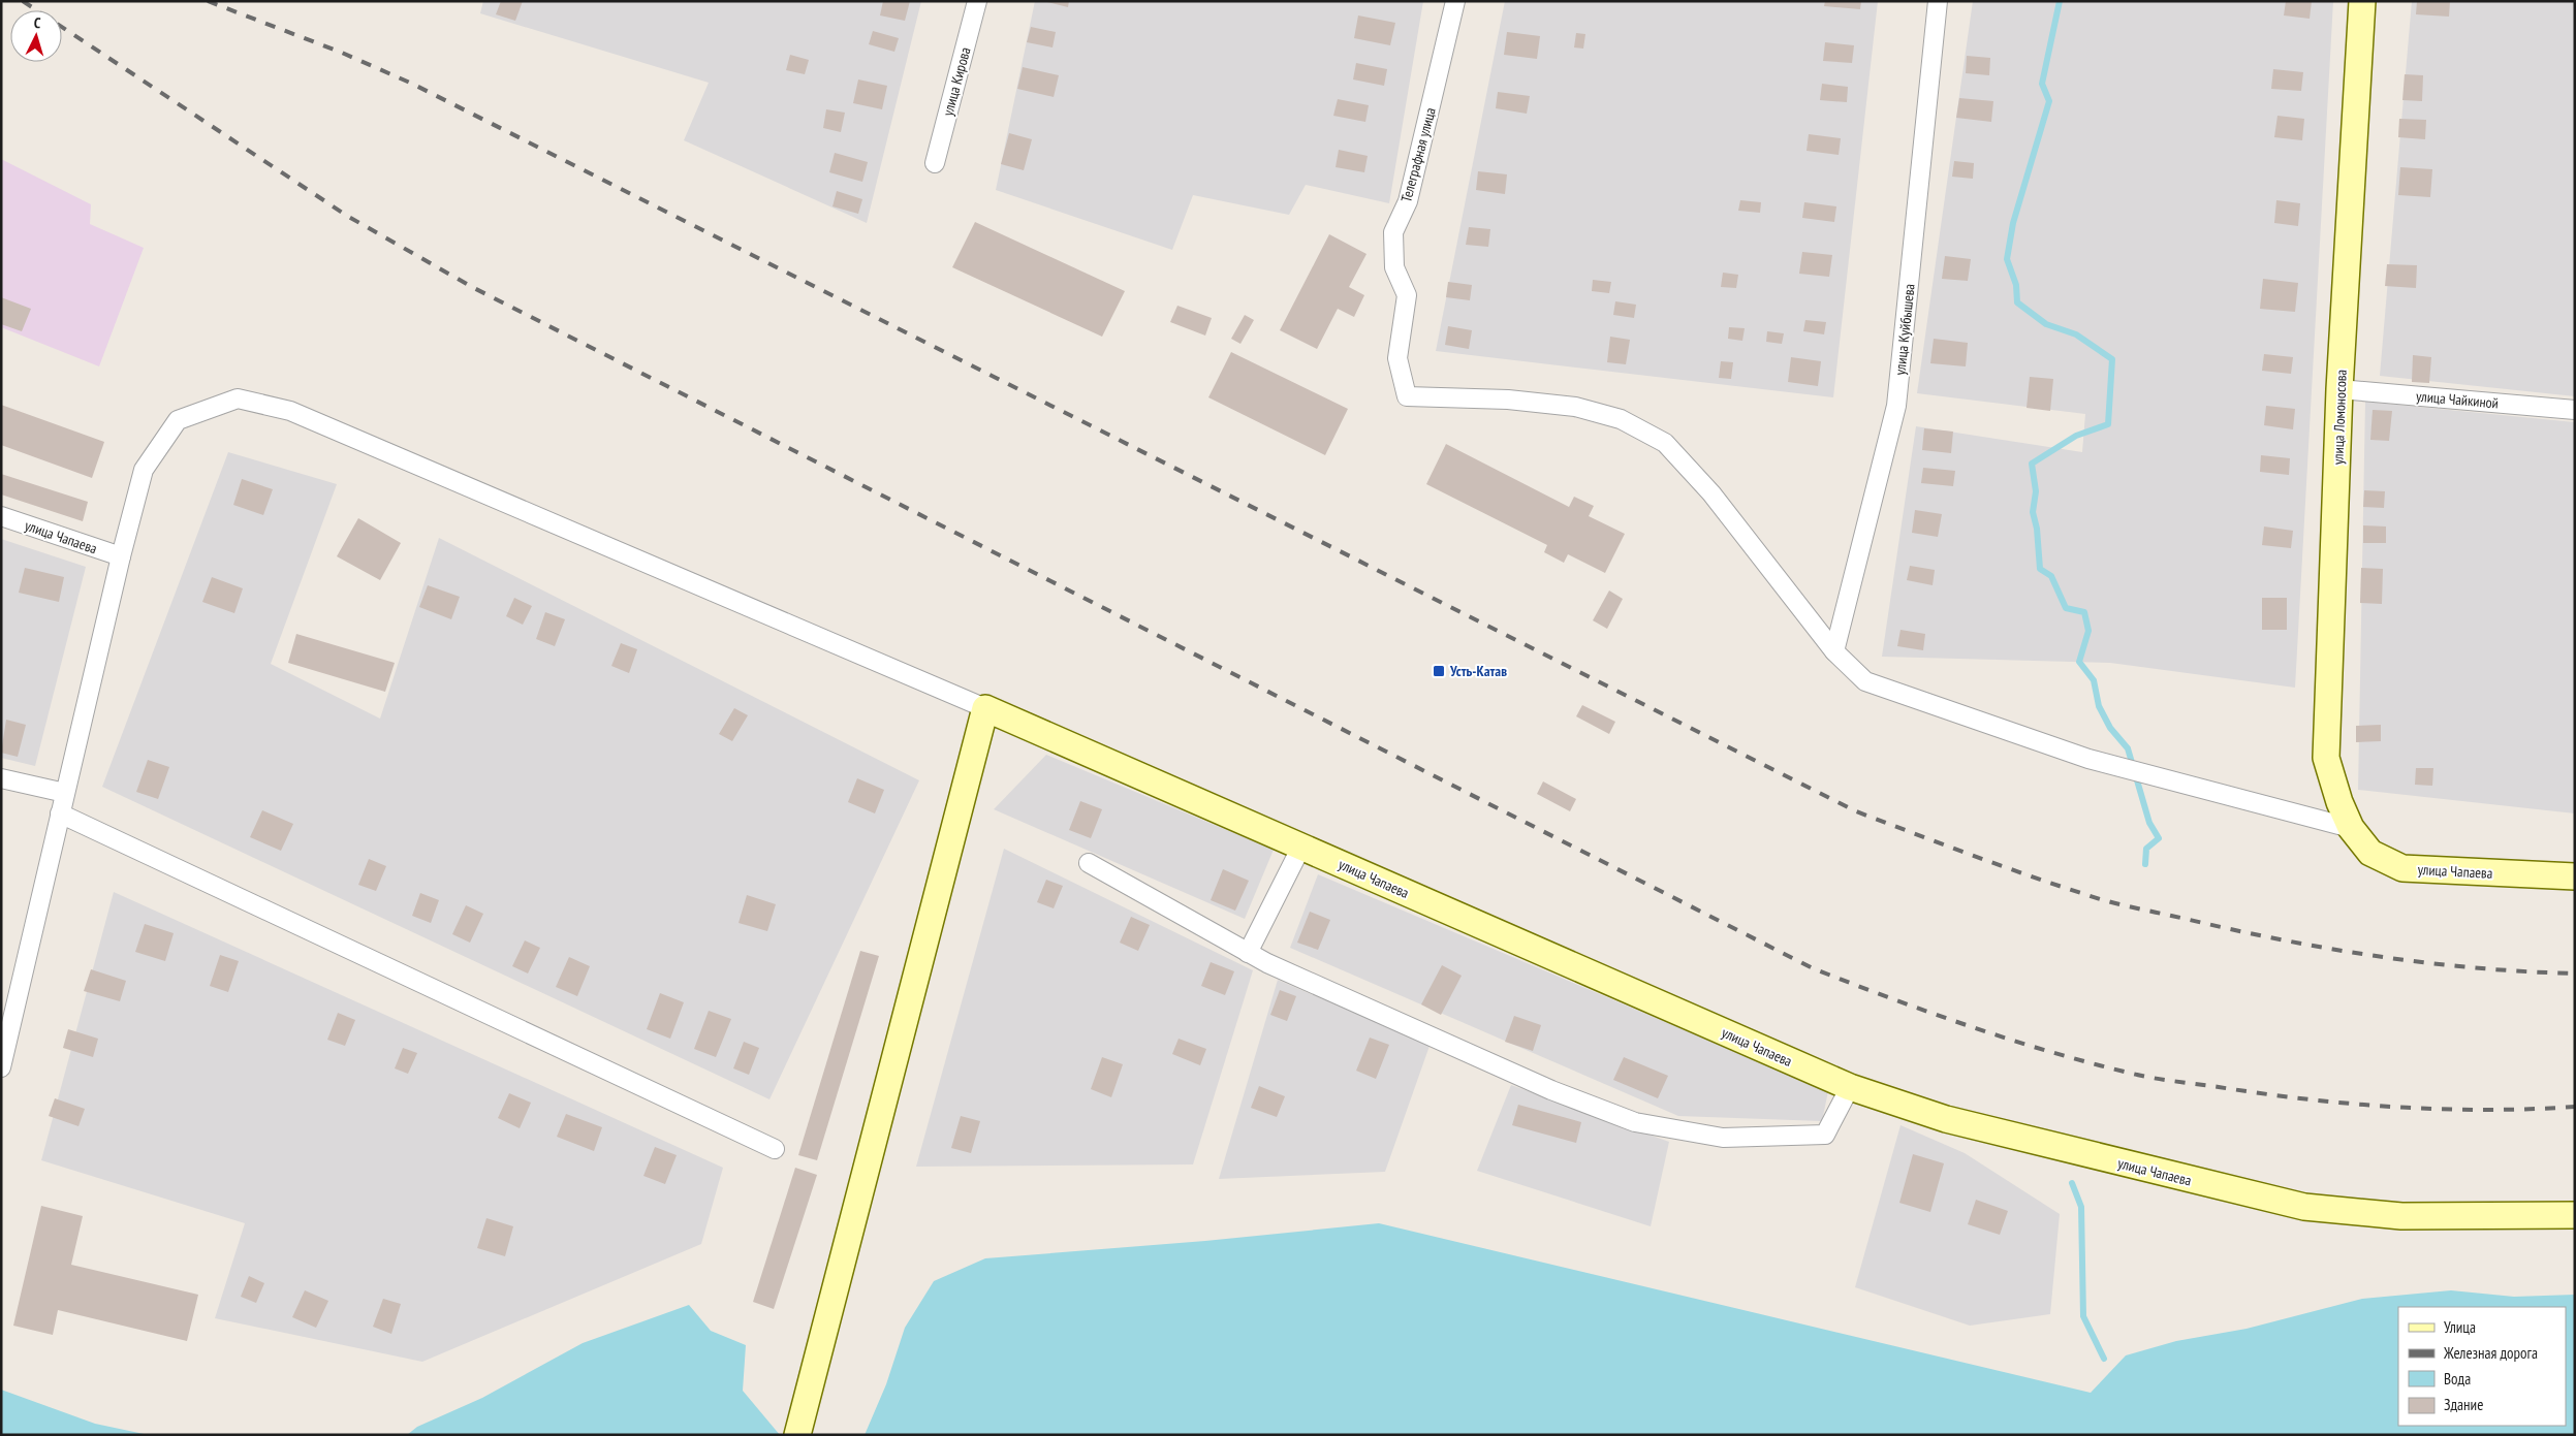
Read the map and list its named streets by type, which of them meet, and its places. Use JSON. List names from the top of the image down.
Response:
{
  "streets": {
    "main road": ["улица Ломоносова", "улица Чапаева"],
    "street": [
      "улица Кирова",
      "Телеграфная улица",
      "улица Куйбышева",
      "улица Чайкиной"
    ]
  },
  "crossings": [
    ["Телеграфная улица", "улица Куйбышева"],
    ["улица Чайкиной", "улица Ломоносова"],
    ["улица Ломоносова", "улица Чапаева"]
  ],
  "places": {
    "transit": ["Усть-Катав"]
  },
  "legend": [
    "Улица",
    "Железная дорога",
    "Вода",
    "Здание"
  ],
  "north": "top"
}
